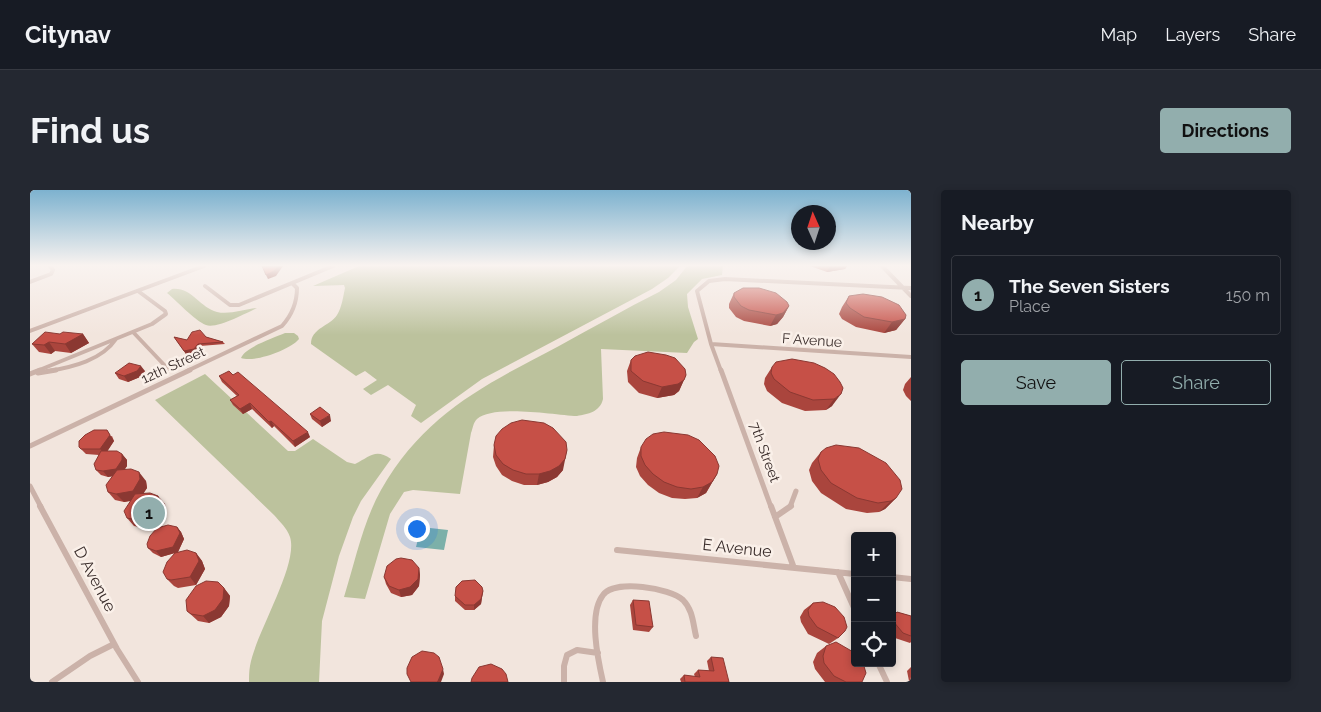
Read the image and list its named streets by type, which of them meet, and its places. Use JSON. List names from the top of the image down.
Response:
{
  "streets": {
    "lane": [
      "F Avenue",
      "12th Street",
      "7th Street",
      "E Avenue",
      "D Avenue"
    ]
  },
  "crossings": [
    ["F Avenue", "7th Street"],
    ["7th Street", "E Avenue"]
  ],
  "north": "top",
  "page": {
    "header": "Citynav",
    "nav": ["Map", "Layers", "Share"],
    "buttons": [
      "Directions",
      ["Save", "Share"]
    ],
    "title": "Find us",
    "heading": "Nearby",
    "list": [
      {
        "mark": "1",
        "name": "The Seven Sisters",
        "note": "Place",
        "value": "150 m"
      }
    ],
    "pins": "1",
    "map_buttons": ["+", "−"]
  }
}
